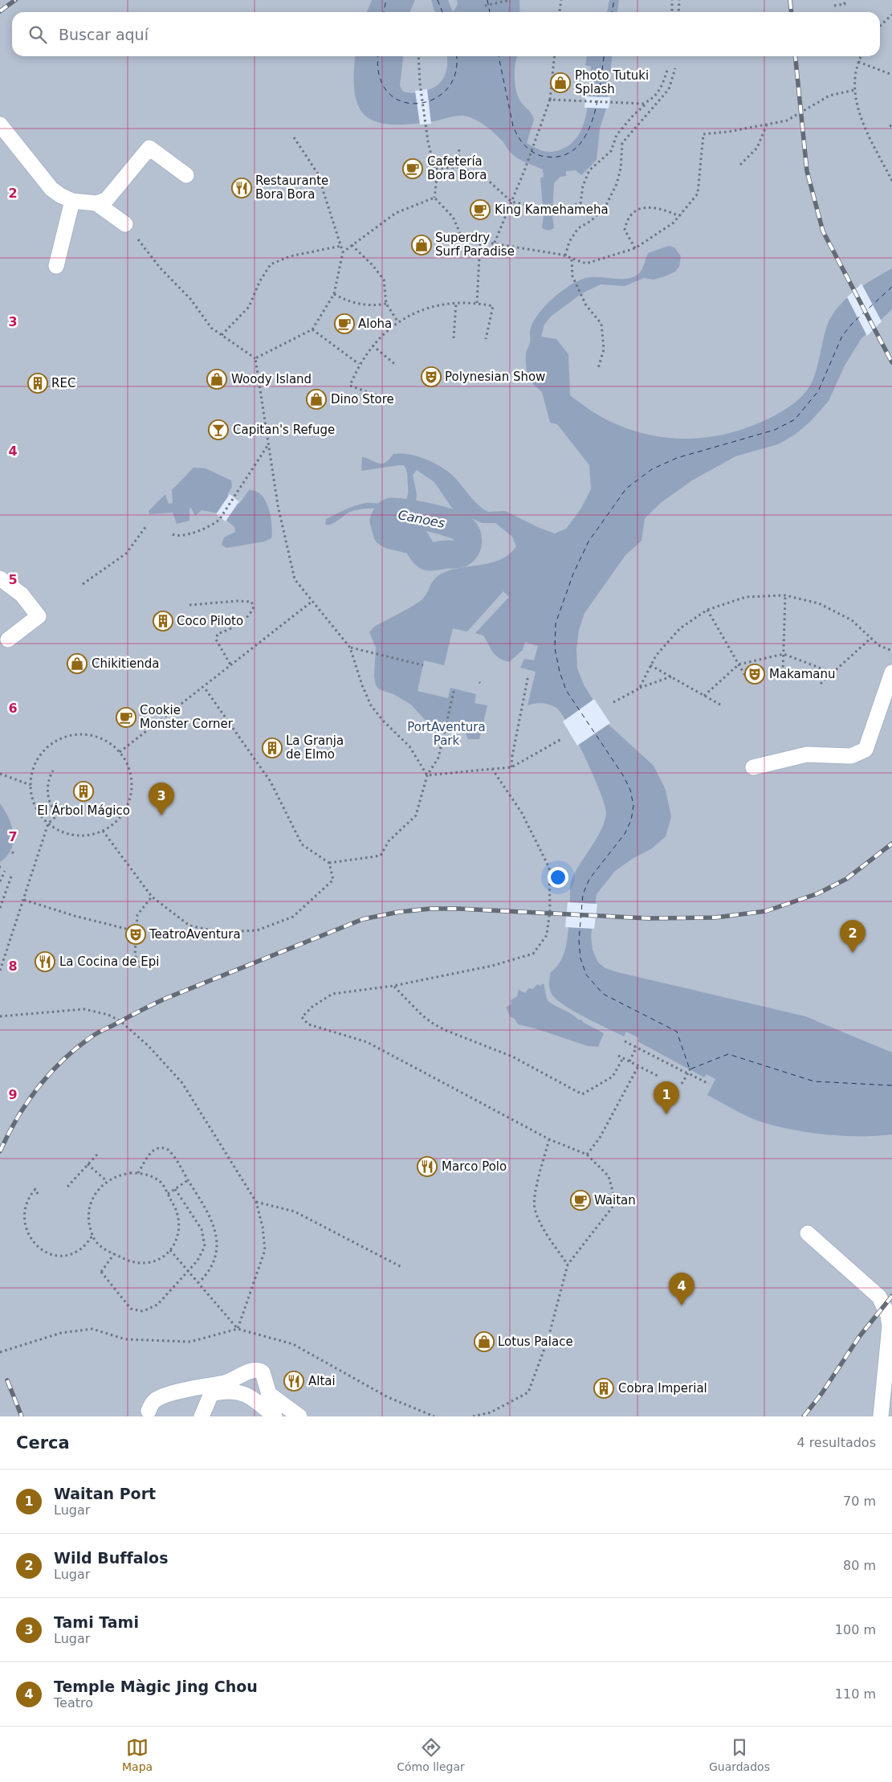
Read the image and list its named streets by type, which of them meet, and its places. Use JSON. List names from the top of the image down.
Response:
{
  "water": ["Canoes"],
  "parks": ["PortAventura Park"],
  "places": {
    "shop": [
      "Photo Tutuki Splash",
      "Superdry Surf Paradise",
      "Woody Island",
      "Dino Store",
      "Chikitienda",
      "Lotus Palace"
    ],
    "cafe": [
      "Cafetería Bora Bora",
      "King Kamehameha",
      "Aloha",
      "Cookie Monster Corner",
      "Waitan"
    ],
    "restaurant": [
      "Restaurante Bora Bora",
      "La Cocina de Epi",
      "Marco Polo",
      "Altai"
    ],
    "theatre": ["Polynesian Show", "Makamanu", "TeatroAventura"],
    "building": [
      "REC",
      "Coco Piloto",
      "La Granja de Elmo",
      "El Árbol Mágico",
      "Cobra Imperial"
    ],
    "bar": ["Capitan's Refuge"]
  },
  "page": {
    "search": "Buscar aquí",
    "pins": [
      "3",
      "2",
      "1",
      "4"
    ],
    "heading": ["Cerca", "4 resultados"],
    "list": [
      {
        "mark": "1",
        "name": "Waitan Port",
        "note": "Lugar",
        "value": "70 m"
      },
      {
        "mark": "2",
        "name": "Wild Buffalos",
        "note": "Lugar",
        "value": "80 m"
      },
      {
        "mark": "3",
        "name": "Tami Tami",
        "note": "Lugar",
        "value": "100 m"
      },
      {
        "mark": "4",
        "name": "Temple Màgic Jing Chou",
        "note": "Teatro",
        "value": "110 m"
      }
    ],
    "nav": ["Mapa", "Cómo llegar", "Guardados"]
  },
  "grid": {
    "rows": [
      "2",
      "3",
      "4",
      "5",
      "6",
      "7",
      "8",
      "9"
    ]
  }
}
